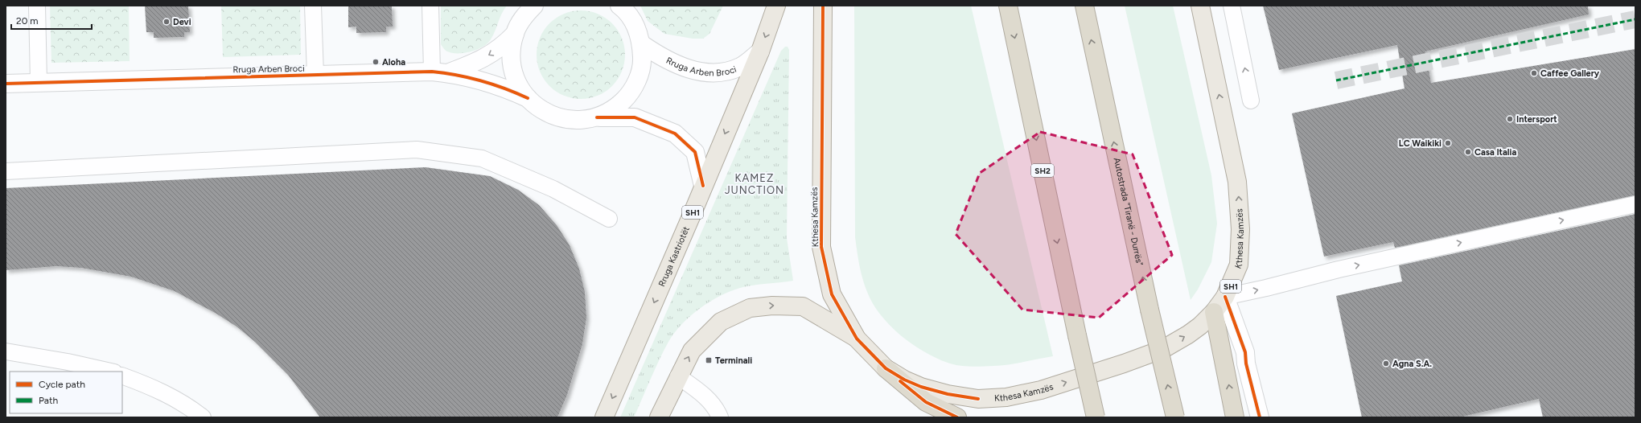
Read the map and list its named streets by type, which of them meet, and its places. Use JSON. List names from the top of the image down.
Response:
{
  "streets": {
    "highway": ["SH2", "Autostrada \"Tiranë - Durrës\""],
    "main road": ["SH1", "Kthesa Kamzës", "Rruga Kastriotët"],
    "street": ["Rruga Arben Broci"]
  },
  "crossings": [
    ["Rruga Arben Broci", "Rruga Kastriotët"],
    ["SH1", "Kthesa Kamzës"]
  ],
  "one_way": ["Rruga Kastriotët"],
  "districts": ["KAMEZ JUNCTION"],
  "places": {
    "other": [
      "Devi",
      "Aloha",
      "Caffee Gallery",
      "Intersport",
      "LC Waikiki",
      "Casa Italia",
      "Agna S.A."
    ],
    "transit": ["Terminali"]
  },
  "legend": ["Cycle path", "Path"],
  "scale_bar": "20 m"
}
